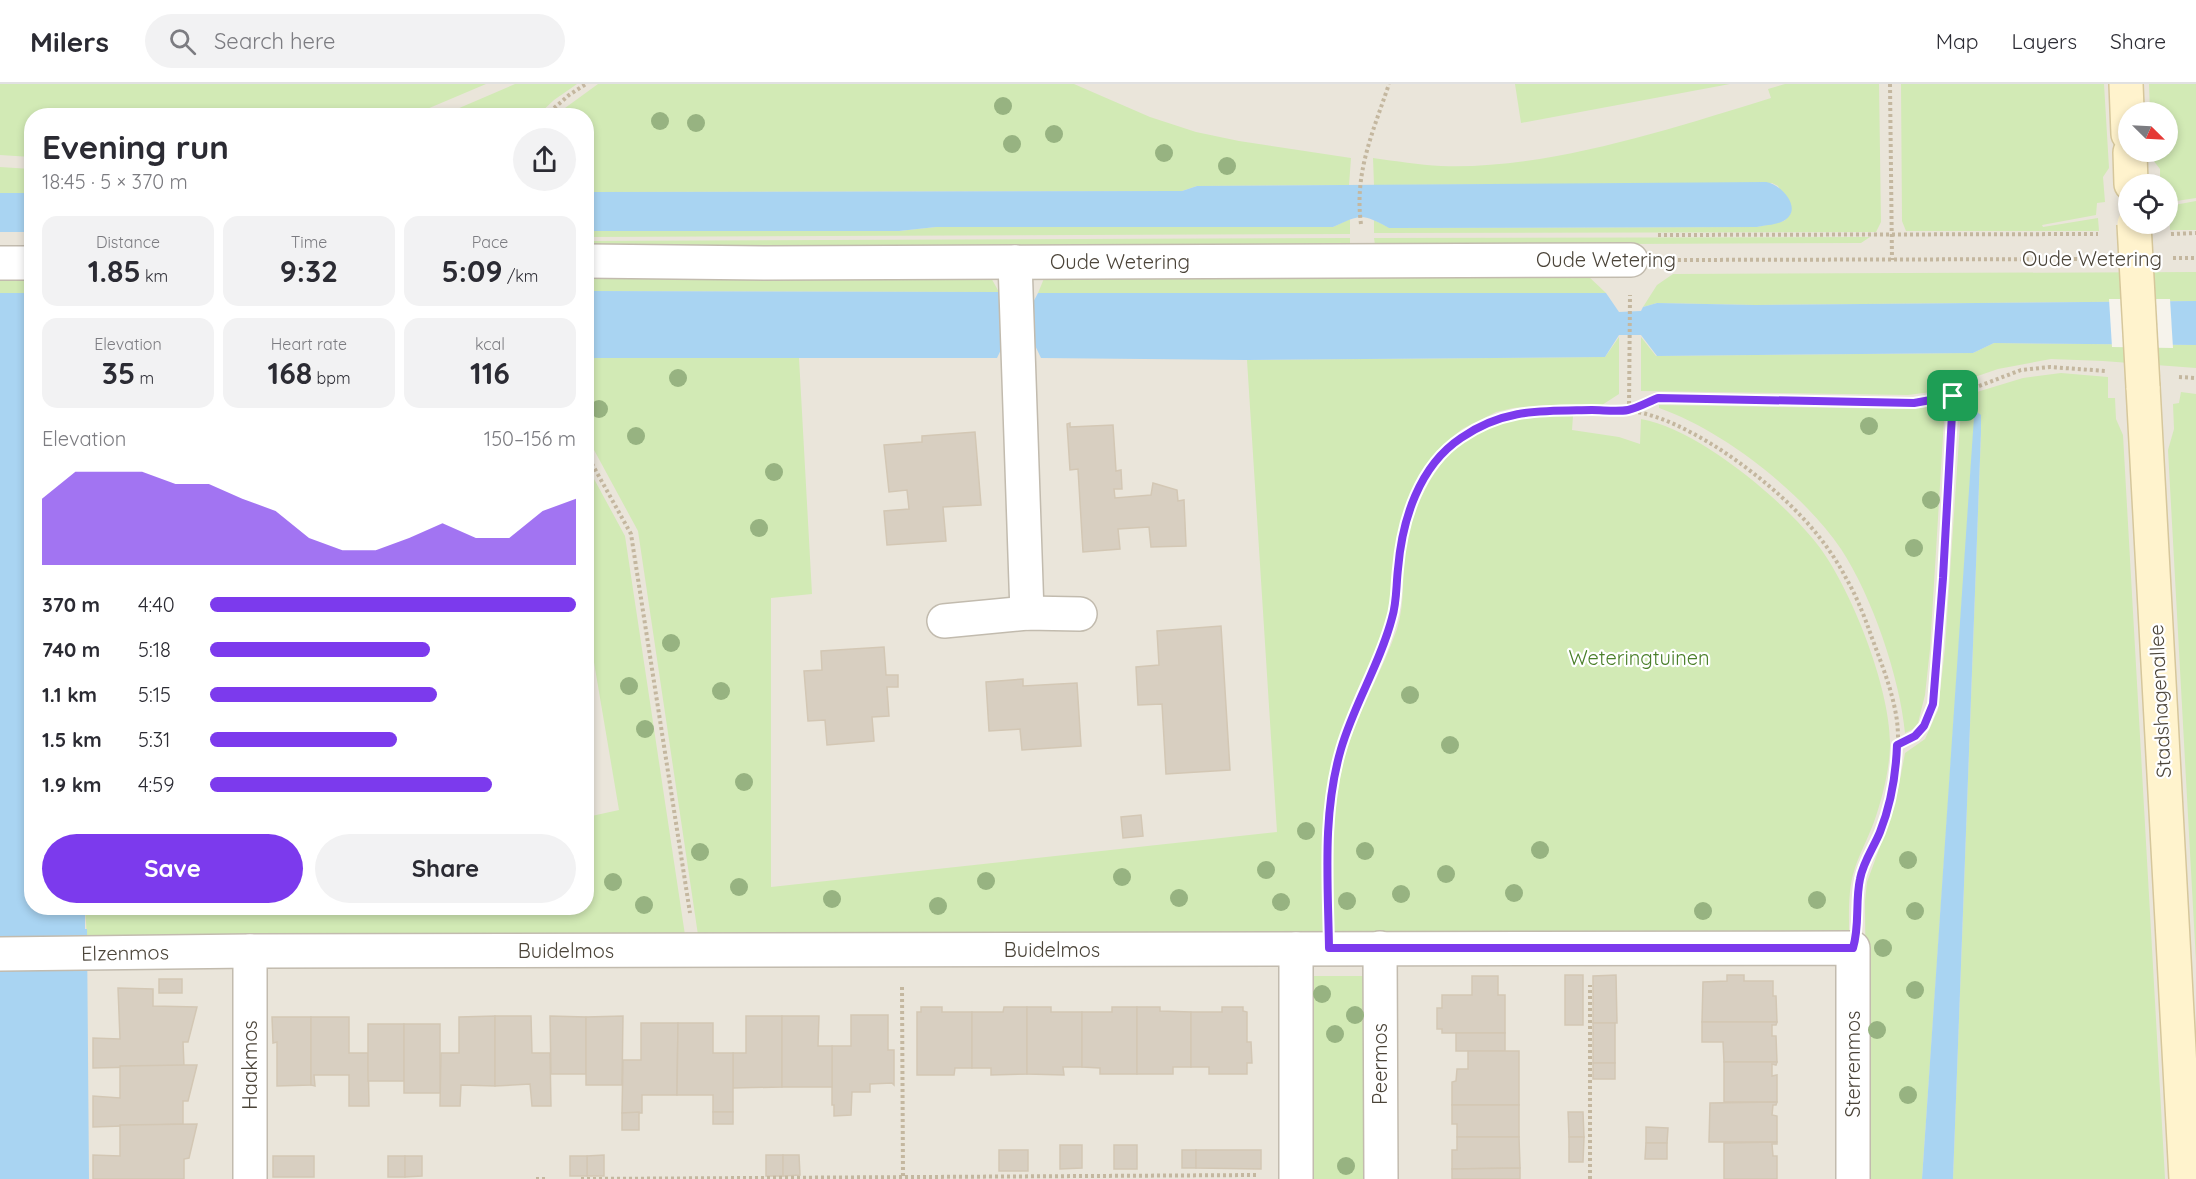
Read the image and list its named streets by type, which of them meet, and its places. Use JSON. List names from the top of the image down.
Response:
{
  "streets": {
    "main road": ["Stadshagenallee"],
    "street": [
      "Oude Wetering",
      "Buidelmos",
      "Elzenmos",
      "Peermos",
      "Sterrenmos",
      "Haakmos"
    ]
  },
  "crossings": [
    ["Buidelmos", "Elzenmos"],
    ["Buidelmos", "Peermos"],
    ["Buidelmos", "Sterrenmos"],
    ["Buidelmos", "Haakmos"],
    ["Elzenmos", "Haakmos"]
  ],
  "parks": ["Weteringtuinen"],
  "north": "bottom right",
  "page": {
    "header": "Milers",
    "search": "Search here",
    "nav": ["Map", "Layers", "Share"],
    "heading": ["Evening run", "18:45 · 5 × 370 m"],
    "stats": [
      ["Distance", "1.85 km"],
      ["Time", "9:32"],
      ["Pace", "5:09 /km"],
      ["Elevation", "35 m"],
      ["Heart rate", "168 bpm"],
      ["kcal", "116"]
    ],
    "chart": ["Elevation", "150–156 m"],
    "list": [
      {
        "name": "370 m",
        "note": "4:40"
      },
      {
        "name": "740 m",
        "note": "5:18"
      },
      {
        "name": "1.1 km",
        "note": "5:15"
      },
      {
        "name": "1.5 km",
        "note": "5:31"
      },
      {
        "name": "1.9 km",
        "note": "4:59"
      }
    ],
    "buttons": ["Save", "Share"]
  }
}
